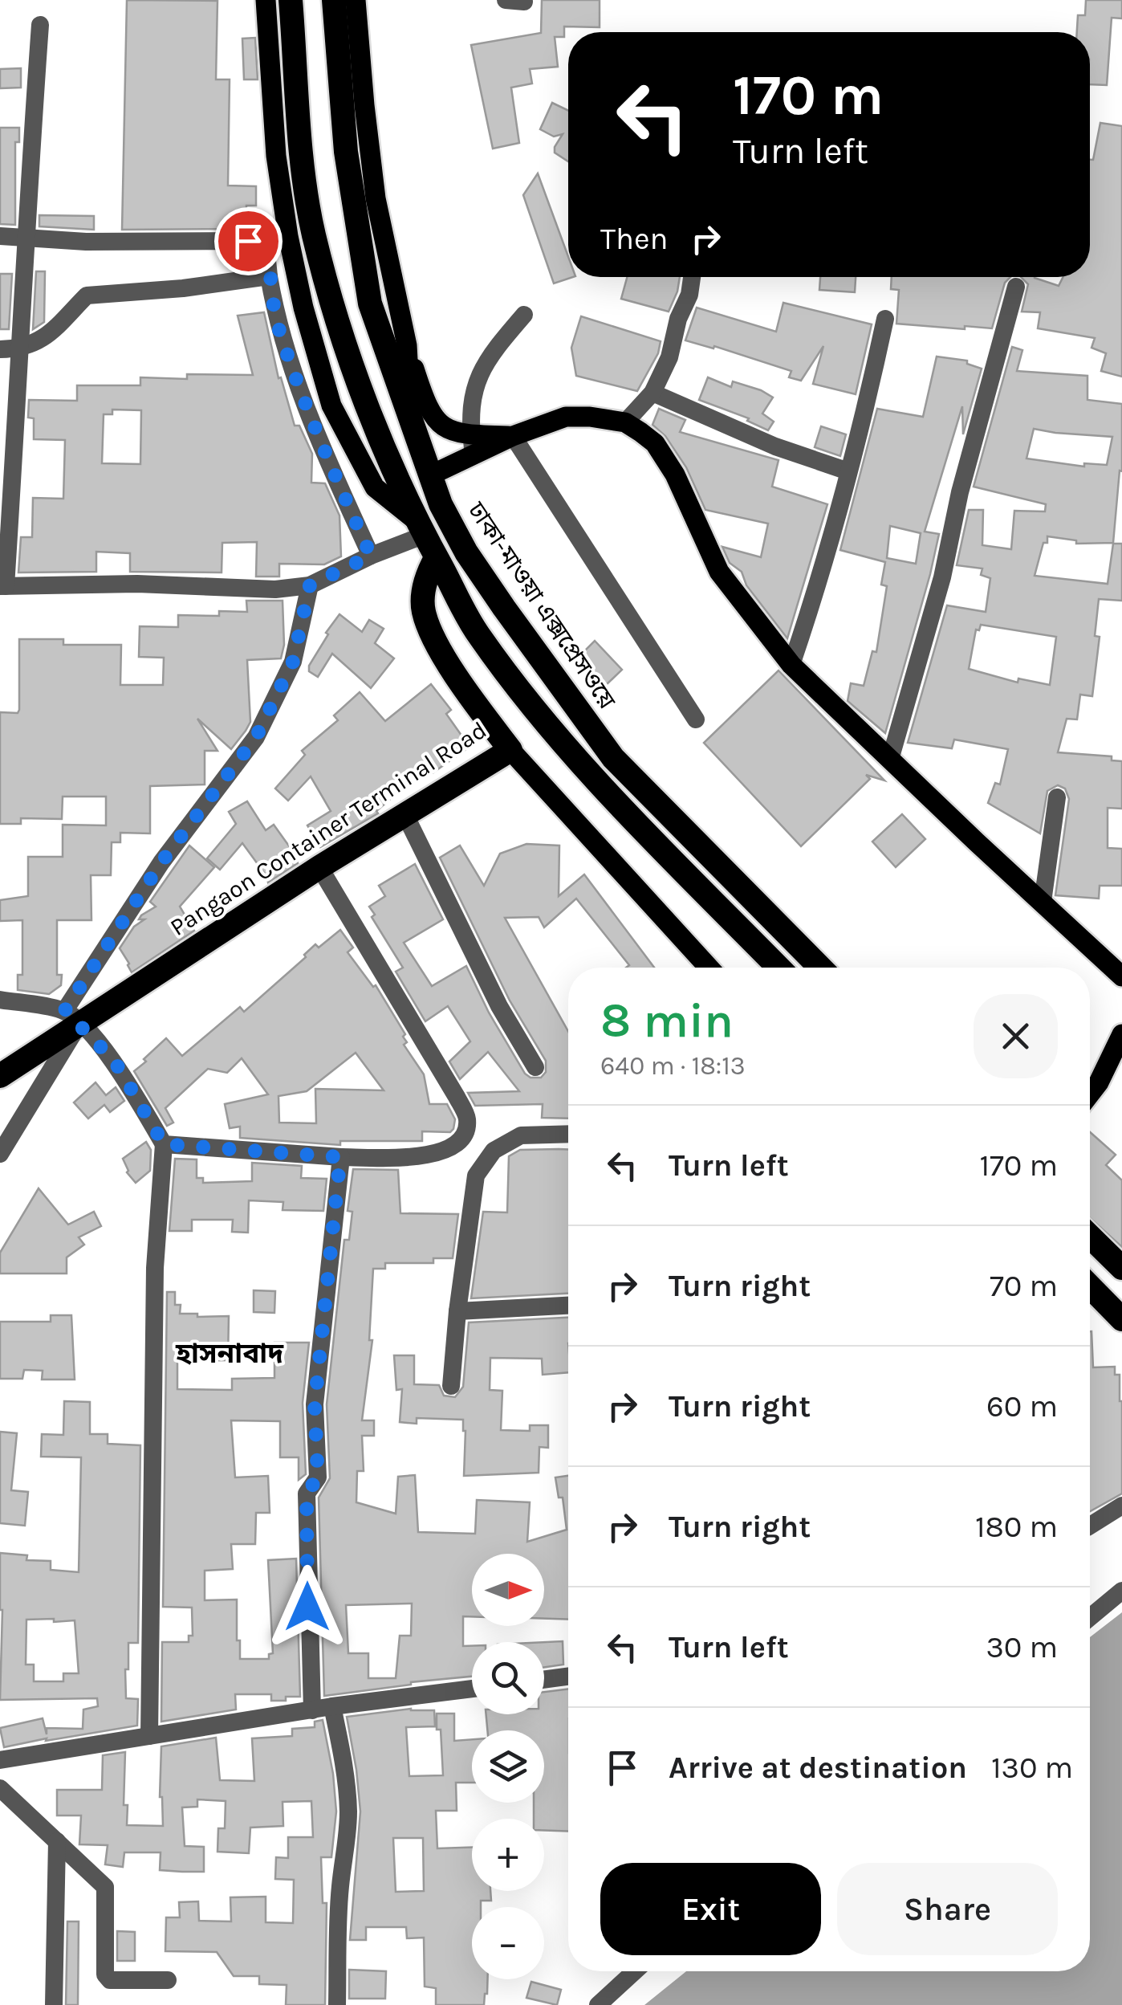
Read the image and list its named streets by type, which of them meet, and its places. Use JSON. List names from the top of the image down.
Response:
{
  "streets": {
    "highway": ["ঢাকা-মাওয়া এক্সপ্রেসওয়ে", "Pangaon Container Terminal Road"]
  },
  "districts": ["হাসনাবাদ"],
  "north": "right",
  "page": {
    "turn": ["170 m", "Turn left"],
    "then": "Then",
    "heading": ["8 min", "640 m · 18:13"],
    "list": [
      {
        "name": "Turn left",
        "value": "170 m"
      },
      {
        "name": "Turn right",
        "value": "70 m"
      },
      {
        "name": "Turn right",
        "value": "60 m"
      },
      {
        "name": "Turn right",
        "value": "180 m"
      },
      {
        "name": "Turn left",
        "value": "30 m"
      },
      {
        "name": "Arrive at destination",
        "value": "130 m"
      }
    ],
    "map_buttons": ["+", "−"],
    "buttons": ["Exit", "Share"]
  }
}
